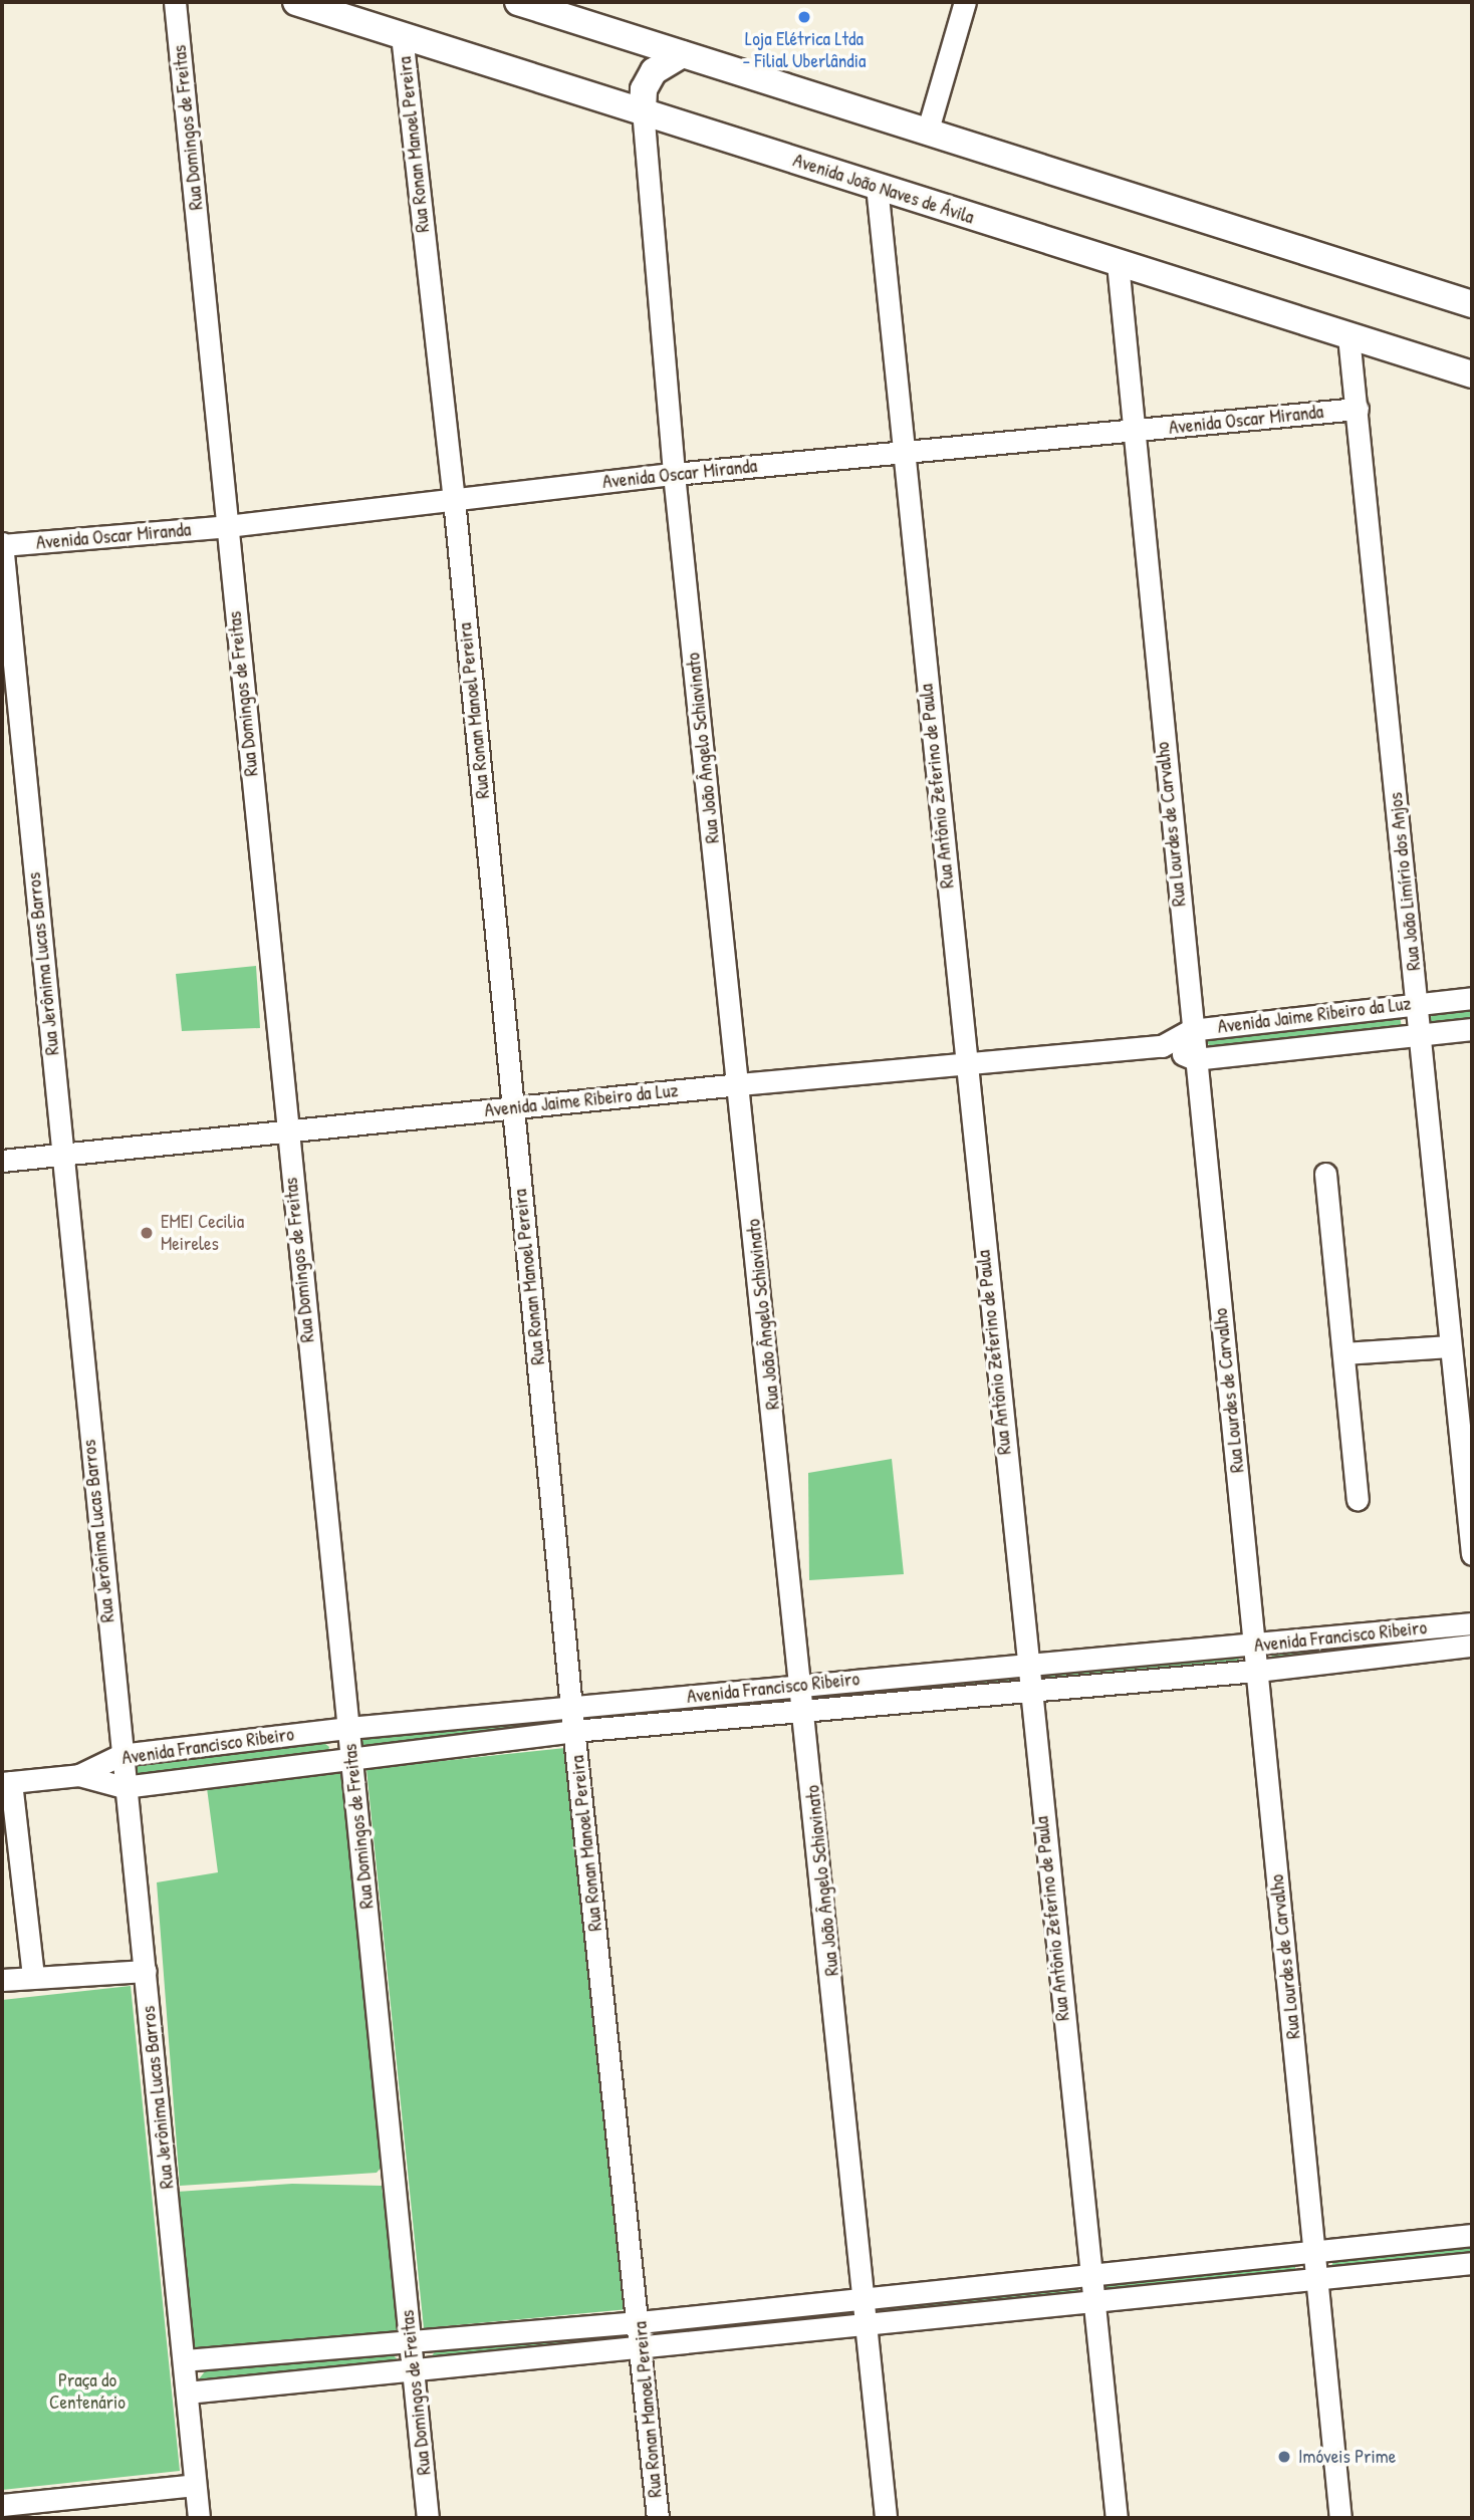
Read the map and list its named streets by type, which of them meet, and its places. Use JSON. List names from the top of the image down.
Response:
{
  "streets": {
    "main road": ["Avenida João Naves de Ávila"],
    "street": [
      "Rua Domingos de Freitas",
      "Rua Ronan Manoel Pereira",
      "Avenida Oscar Miranda",
      "Rua João Ângelo Schiavinato",
      "Rua Antônio Zeferino de Paula",
      "Rua Lourdes de Carvalho",
      "Rua João Limírio dos Anjos",
      "Rua Jerônima Lucas Barros",
      "Avenida Jaime Ribeiro da Luz",
      "Avenida Francisco Ribeiro"
    ]
  },
  "crossings": [
    ["Rua Domingos de Freitas", "Avenida Oscar Miranda"],
    ["Rua Domingos de Freitas", "Avenida Jaime Ribeiro da Luz"],
    ["Rua Domingos de Freitas", "Avenida Francisco Ribeiro"],
    ["Rua Ronan Manoel Pereira", "Avenida João Naves de Ávila"],
    ["Rua Ronan Manoel Pereira", "Avenida Oscar Miranda"],
    ["Rua Ronan Manoel Pereira", "Avenida Jaime Ribeiro da Luz"],
    ["Rua Ronan Manoel Pereira", "Avenida Francisco Ribeiro"],
    ["Avenida João Naves de Ávila", "Rua João Ângelo Schiavinato"],
    ["Avenida João Naves de Ávila", "Rua Antônio Zeferino de Paula"],
    ["Avenida João Naves de Ávila", "Rua Lourdes de Carvalho"],
    ["Avenida João Naves de Ávila", "Rua João Limírio dos Anjos"],
    ["Avenida Oscar Miranda", "Rua João Ângelo Schiavinato"],
    ["Avenida Oscar Miranda", "Rua Antônio Zeferino de Paula"],
    ["Avenida Oscar Miranda", "Rua Lourdes de Carvalho"],
    ["Avenida Oscar Miranda", "Rua João Limírio dos Anjos"],
    ["Avenida Oscar Miranda", "Rua Jerônima Lucas Barros"],
    ["Rua João Ângelo Schiavinato", "Avenida Jaime Ribeiro da Luz"],
    ["Rua João Ângelo Schiavinato", "Avenida Francisco Ribeiro"],
    ["Rua Antônio Zeferino de Paula", "Avenida Jaime Ribeiro da Luz"],
    ["Rua Antônio Zeferino de Paula", "Avenida Francisco Ribeiro"],
    ["Rua Lourdes de Carvalho", "Avenida Jaime Ribeiro da Luz"],
    ["Rua Lourdes de Carvalho", "Avenida Francisco Ribeiro"],
    ["Rua João Limírio dos Anjos", "Avenida Jaime Ribeiro da Luz"],
    ["Rua Jerônima Lucas Barros", "Avenida Jaime Ribeiro da Luz"],
    ["Rua Jerônima Lucas Barros", "Avenida Francisco Ribeiro"]
  ],
  "parks": ["Praça do Centenário"],
  "places": ["Loja Elétrica Ltda - Filial Uberlândia", "EMEI Cecilia Meireles", "Imóveis Prime"]
}
